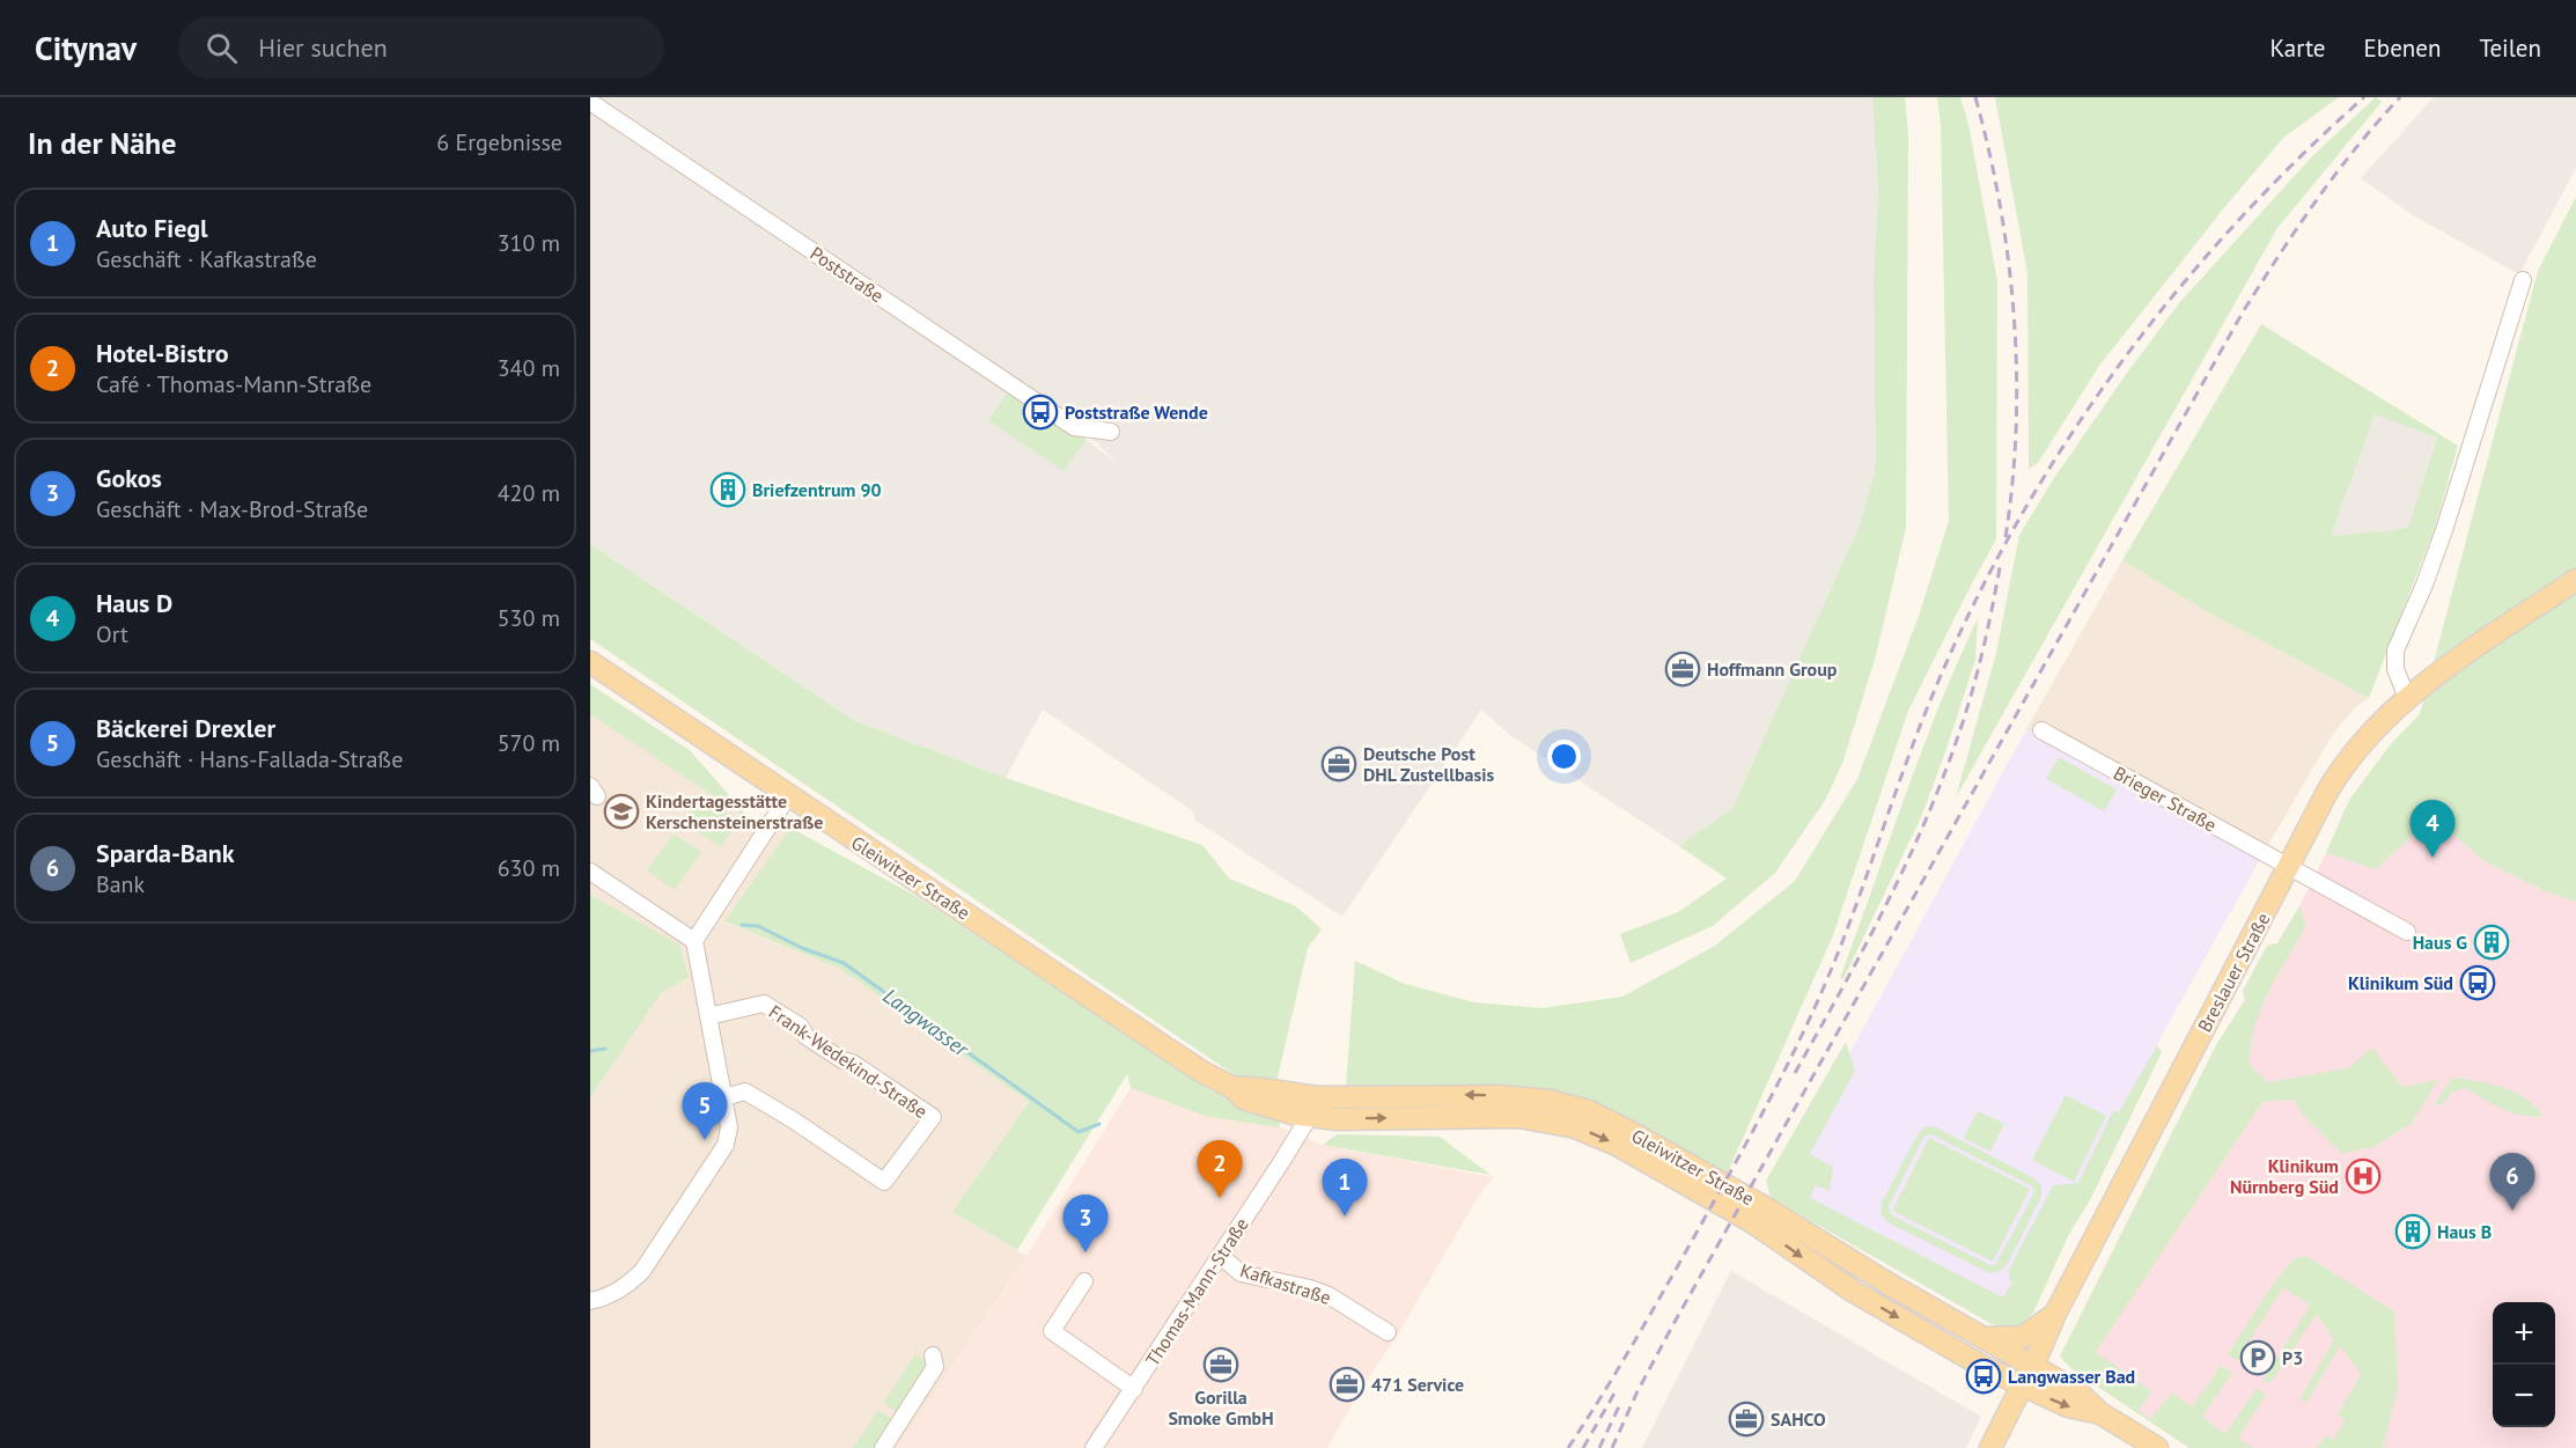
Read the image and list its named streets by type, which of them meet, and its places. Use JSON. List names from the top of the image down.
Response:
{
  "streets": {
    "main road": ["Gleiwitzer Straße", "Breslauer Straße"],
    "street": [
      "Poststraße",
      "Brieger Straße",
      "Frank-Wedekind-Straße",
      "Kafkastraße",
      "Thomas-Mann-Straße"
    ]
  },
  "crossings": [
    ["Brieger Straße", "Breslauer Straße"],
    ["Gleiwitzer Straße", "Breslauer Straße"],
    ["Gleiwitzer Straße", "Thomas-Mann-Straße"],
    ["Kafkastraße", "Thomas-Mann-Straße"]
  ],
  "water": ["Langwasser"],
  "places": {
    "bus stop": ["Poststraße Wende", "Klinikum Süd", "Langwasser Bad"],
    "building": ["Briefzentrum 90", "Haus G", "Haus B"],
    "office": [
      "Hoffmann Group",
      "Deutsche Post DHL Zustellbasis",
      "Gorilla Smoke GmbH",
      "471 Service",
      "SAHCO"
    ],
    "school or university": ["Kindertagesstätte Kerschensteinerstraße"],
    "hospital": ["Klinikum Nürnberg Süd"],
    "parking": ["P3"]
  },
  "page": {
    "header": "Citynav",
    "search": "Hier suchen",
    "nav": ["Karte", "Ebenen", "Teilen"],
    "heading": ["In der Nähe", "6 Ergebnisse"],
    "list": [
      {
        "mark": "1",
        "name": "Auto Fiegl",
        "note": "Geschäft · Kafkastraße",
        "value": "310 m"
      },
      {
        "mark": "2",
        "name": "Hotel-Bistro",
        "note": "Café · Thomas-Mann-Straße",
        "value": "340 m"
      },
      {
        "mark": "3",
        "name": "Gokos",
        "note": "Geschäft · Max-Brod-Straße",
        "value": "420 m"
      },
      {
        "mark": "4",
        "name": "Haus D",
        "note": "Ort",
        "value": "530 m"
      },
      {
        "mark": "5",
        "name": "Bäckerei Drexler",
        "note": "Geschäft · Hans-Fallada-Straße",
        "value": "570 m"
      },
      {
        "mark": "6",
        "name": "Sparda-Bank",
        "note": "Bank",
        "value": "630 m"
      }
    ],
    "pins": [
      "4",
      "5",
      "2",
      "6",
      "1",
      "3"
    ],
    "map_buttons": ["+", "−"]
  }
}
